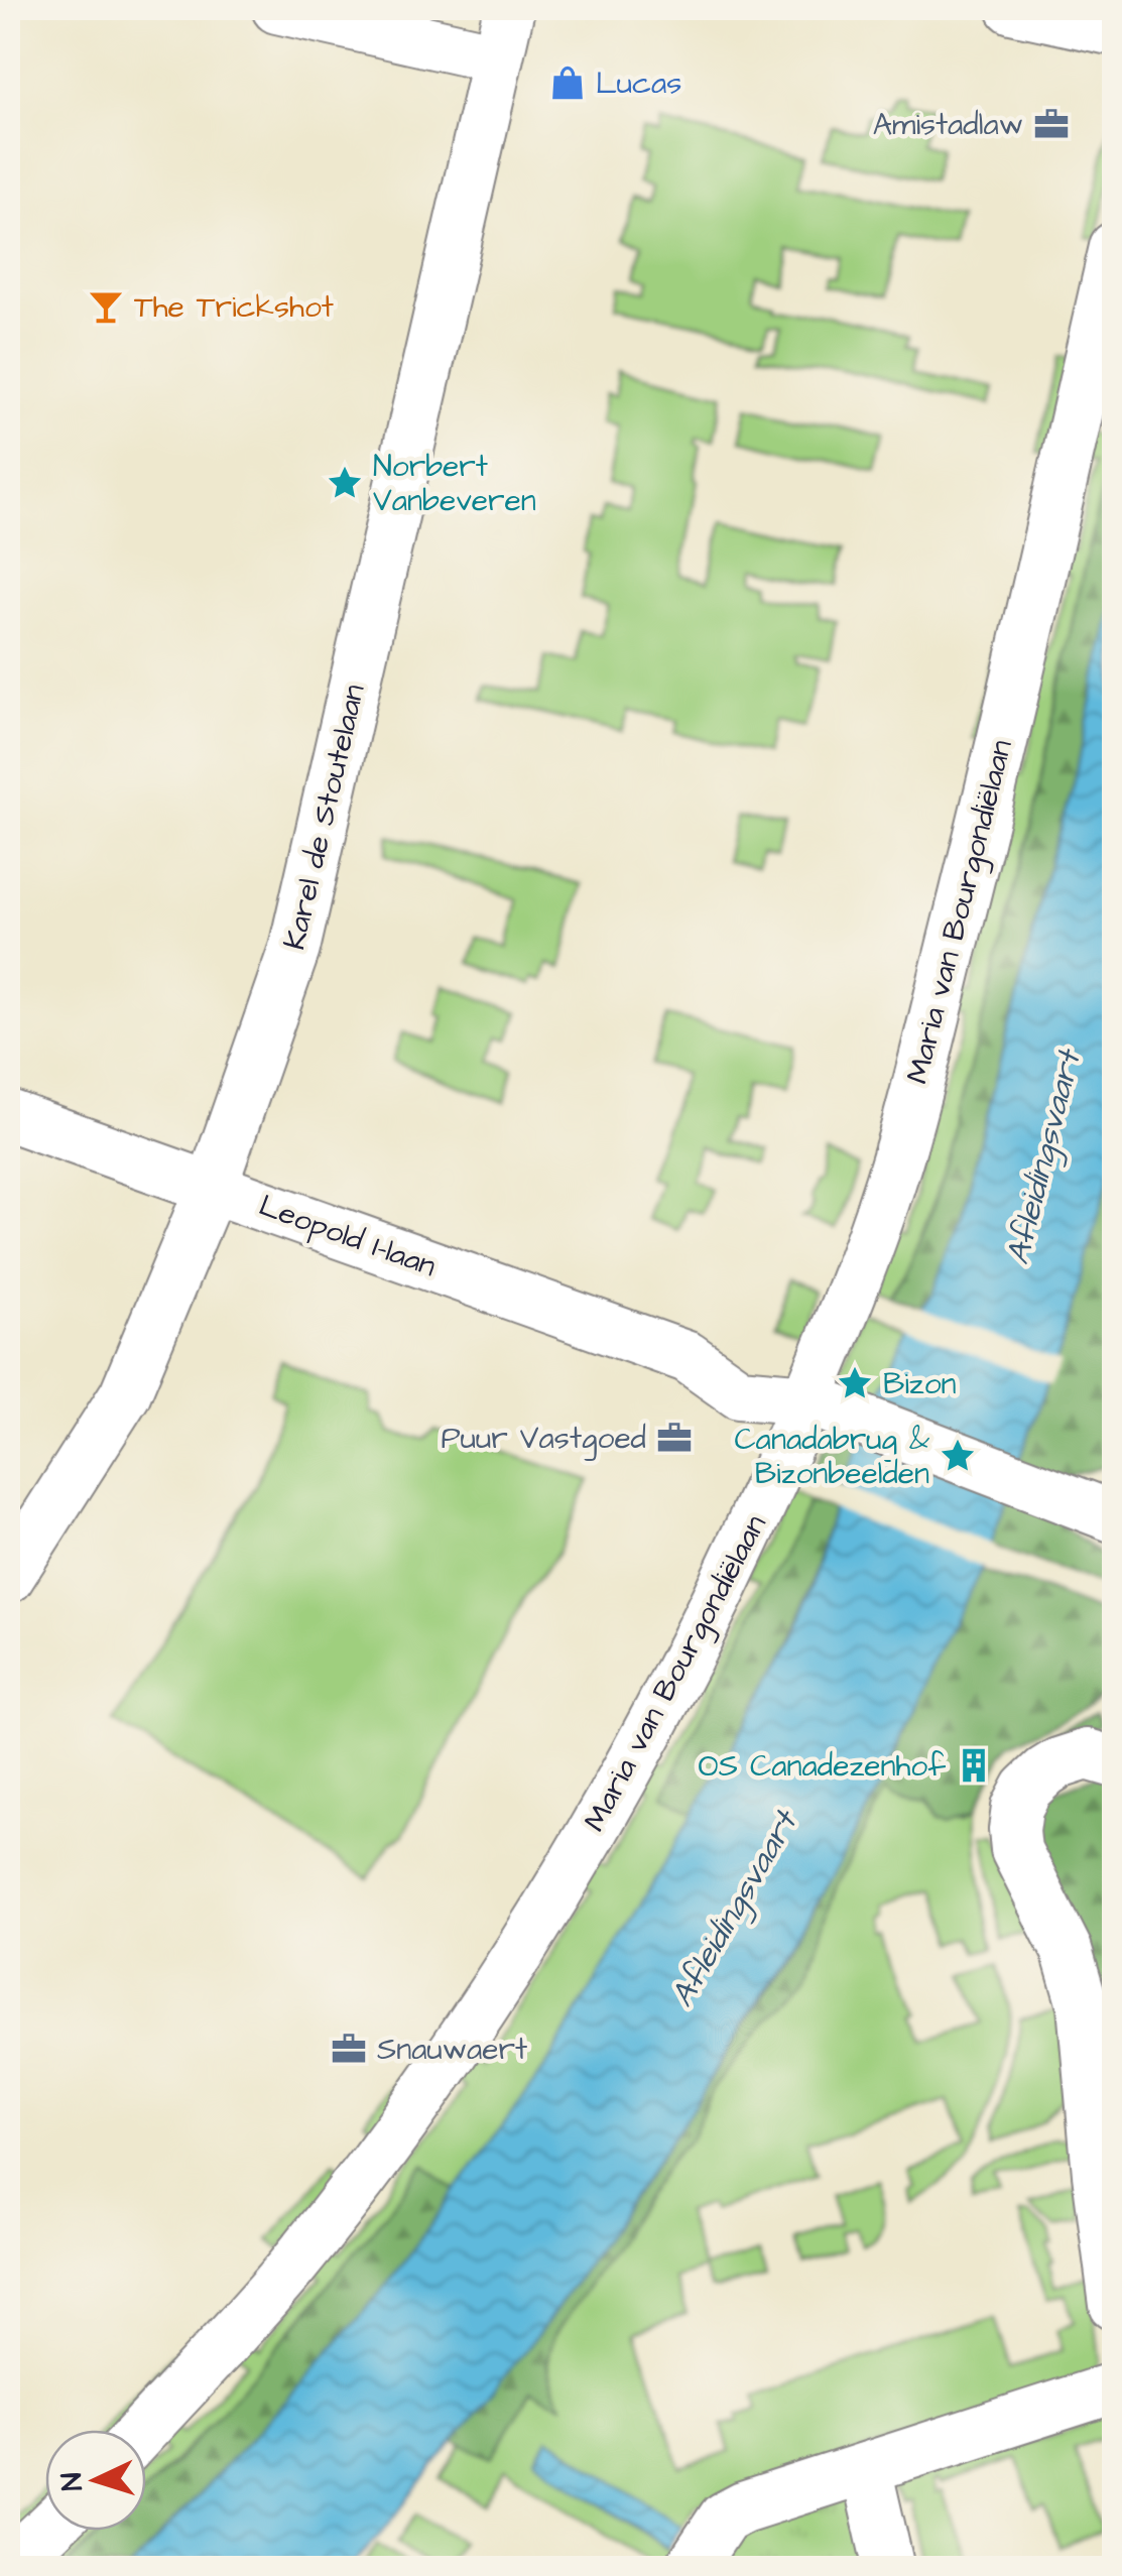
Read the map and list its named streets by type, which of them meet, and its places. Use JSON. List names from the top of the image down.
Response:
{
  "streets": {
    "street": ["Karel de Stoutelaan", "Maria van Bourgondiëlaan", "Leopold I-laan"]
  },
  "crossings": [
    ["Karel de Stoutelaan", "Leopold I-laan"],
    ["Maria van Bourgondiëlaan", "Leopold I-laan"]
  ],
  "water": ["Afleidingsvaart"],
  "places": {
    "shop": ["Lucas"],
    "office": ["Amistadlaw", "Puur Vastgoed", "Snauwaert"],
    "bar": ["The Trickshot"],
    "place": ["Norbert Vanbeveren", "Bizon", "Canadabrug & Bizonbeelden"],
    "building": ["OS Canadezenhof"]
  },
  "north": "left"
}
